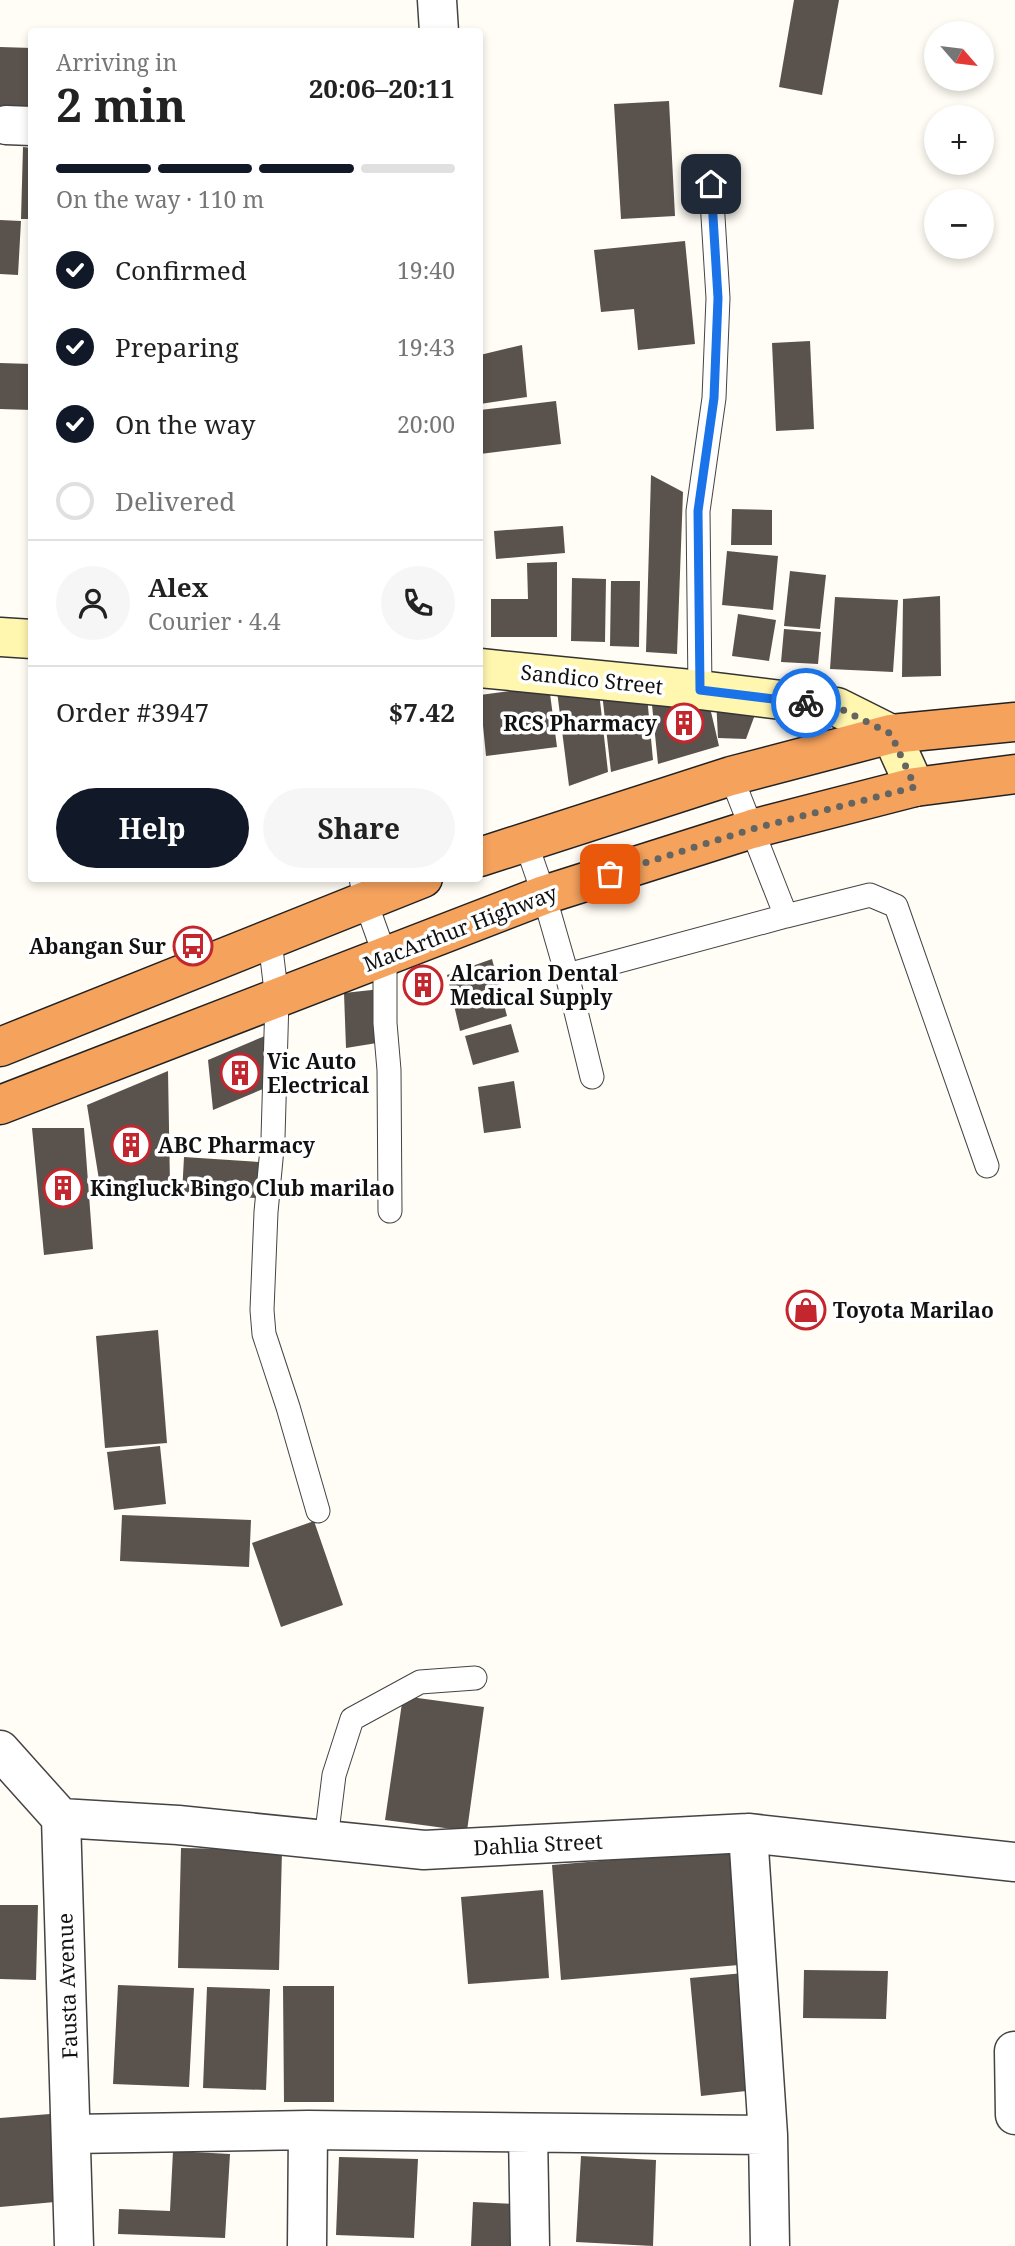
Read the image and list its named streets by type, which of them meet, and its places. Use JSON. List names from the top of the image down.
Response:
{
  "streets": {
    "highway": ["MacArthur Highway"],
    "main road": ["Sandico Street"],
    "street": ["Dahlia Street", "Fausta Avenue"]
  },
  "crossings": [
    ["Dahlia Street", "Fausta Avenue"]
  ],
  "places": {
    "building": [
      "RCS Pharmacy",
      "Alcarion Dental Medical Supply",
      "Vic Auto Electrical",
      "ABC Pharmacy",
      "Kingluck Bingo Club marilao"
    ],
    "bus stop": ["Abangan Sur"],
    "shop": ["Toyota Marilao"]
  },
  "north": "bottom right",
  "page": {
    "map_buttons": ["+", "−"],
    "heading": ["2 min", "Arriving in", "20:06–20:11"],
    "panel": [
      "Alex",
      "Courier · 4.4",
      "Order #3947",
      "$7.42"
    ],
    "bar": "On the way · 110 m",
    "list": [
      ["Confirmed", "19:40"],
      ["Preparing", "19:43"],
      ["On the way", "20:00"],
      "Delivered"
    ],
    "buttons": ["Help", "Share"]
  }
}
